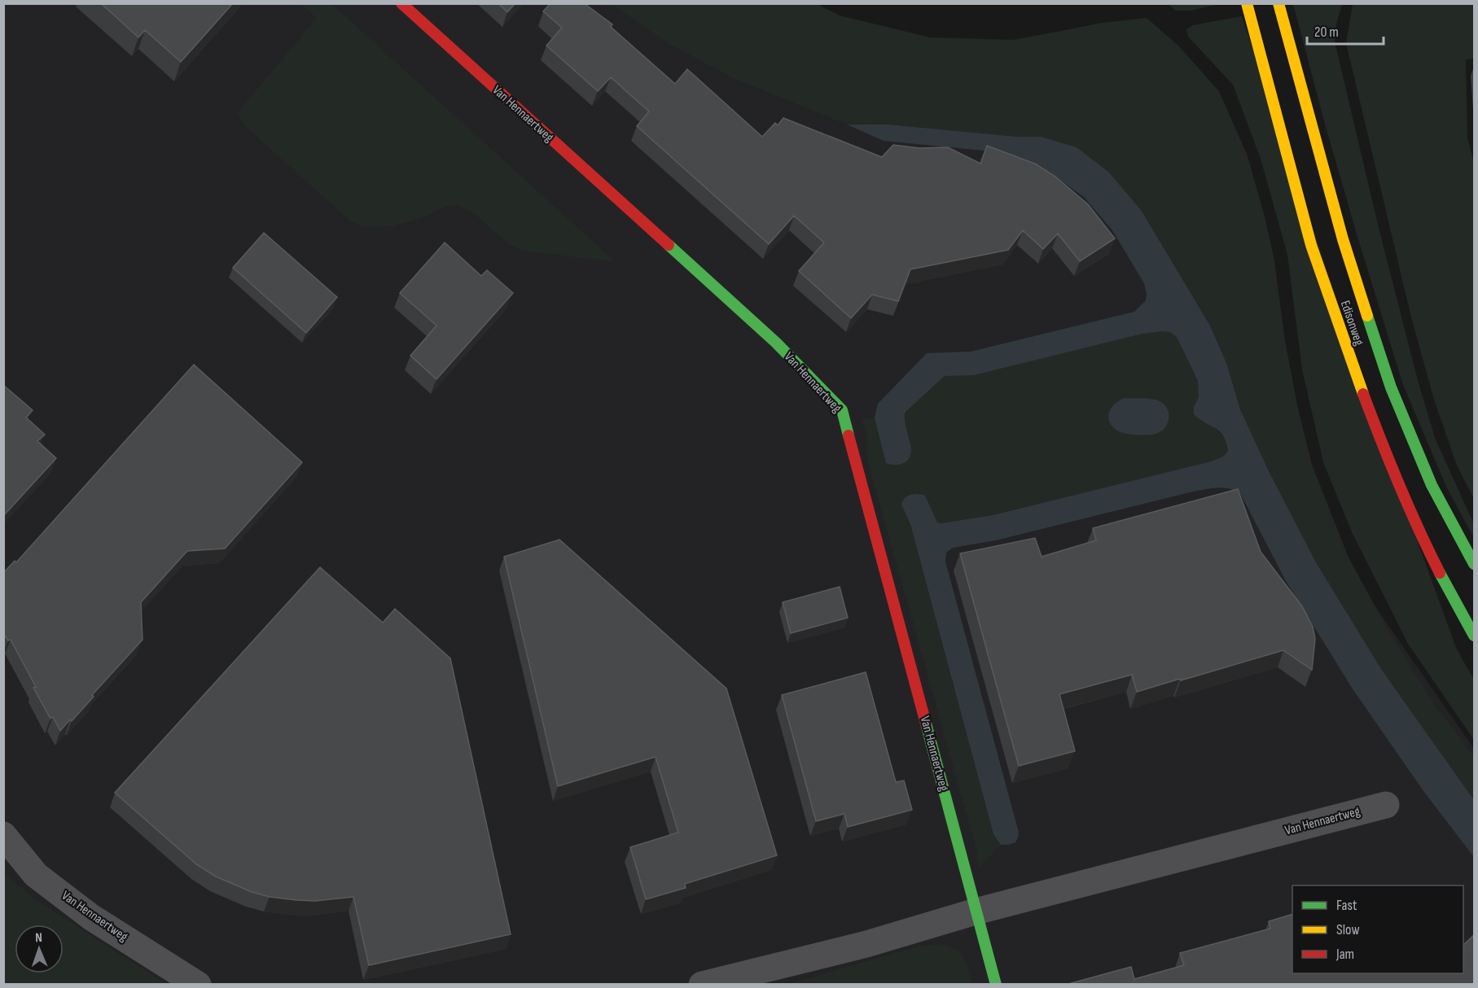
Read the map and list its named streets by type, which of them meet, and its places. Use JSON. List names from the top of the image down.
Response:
{
  "streets": {
    "main road": ["Van Hennaertweg", "Edisonweg"]
  },
  "legend": ["Fast", "Slow", "Jam"],
  "scale_bar": "20 m",
  "north": "top"
}
